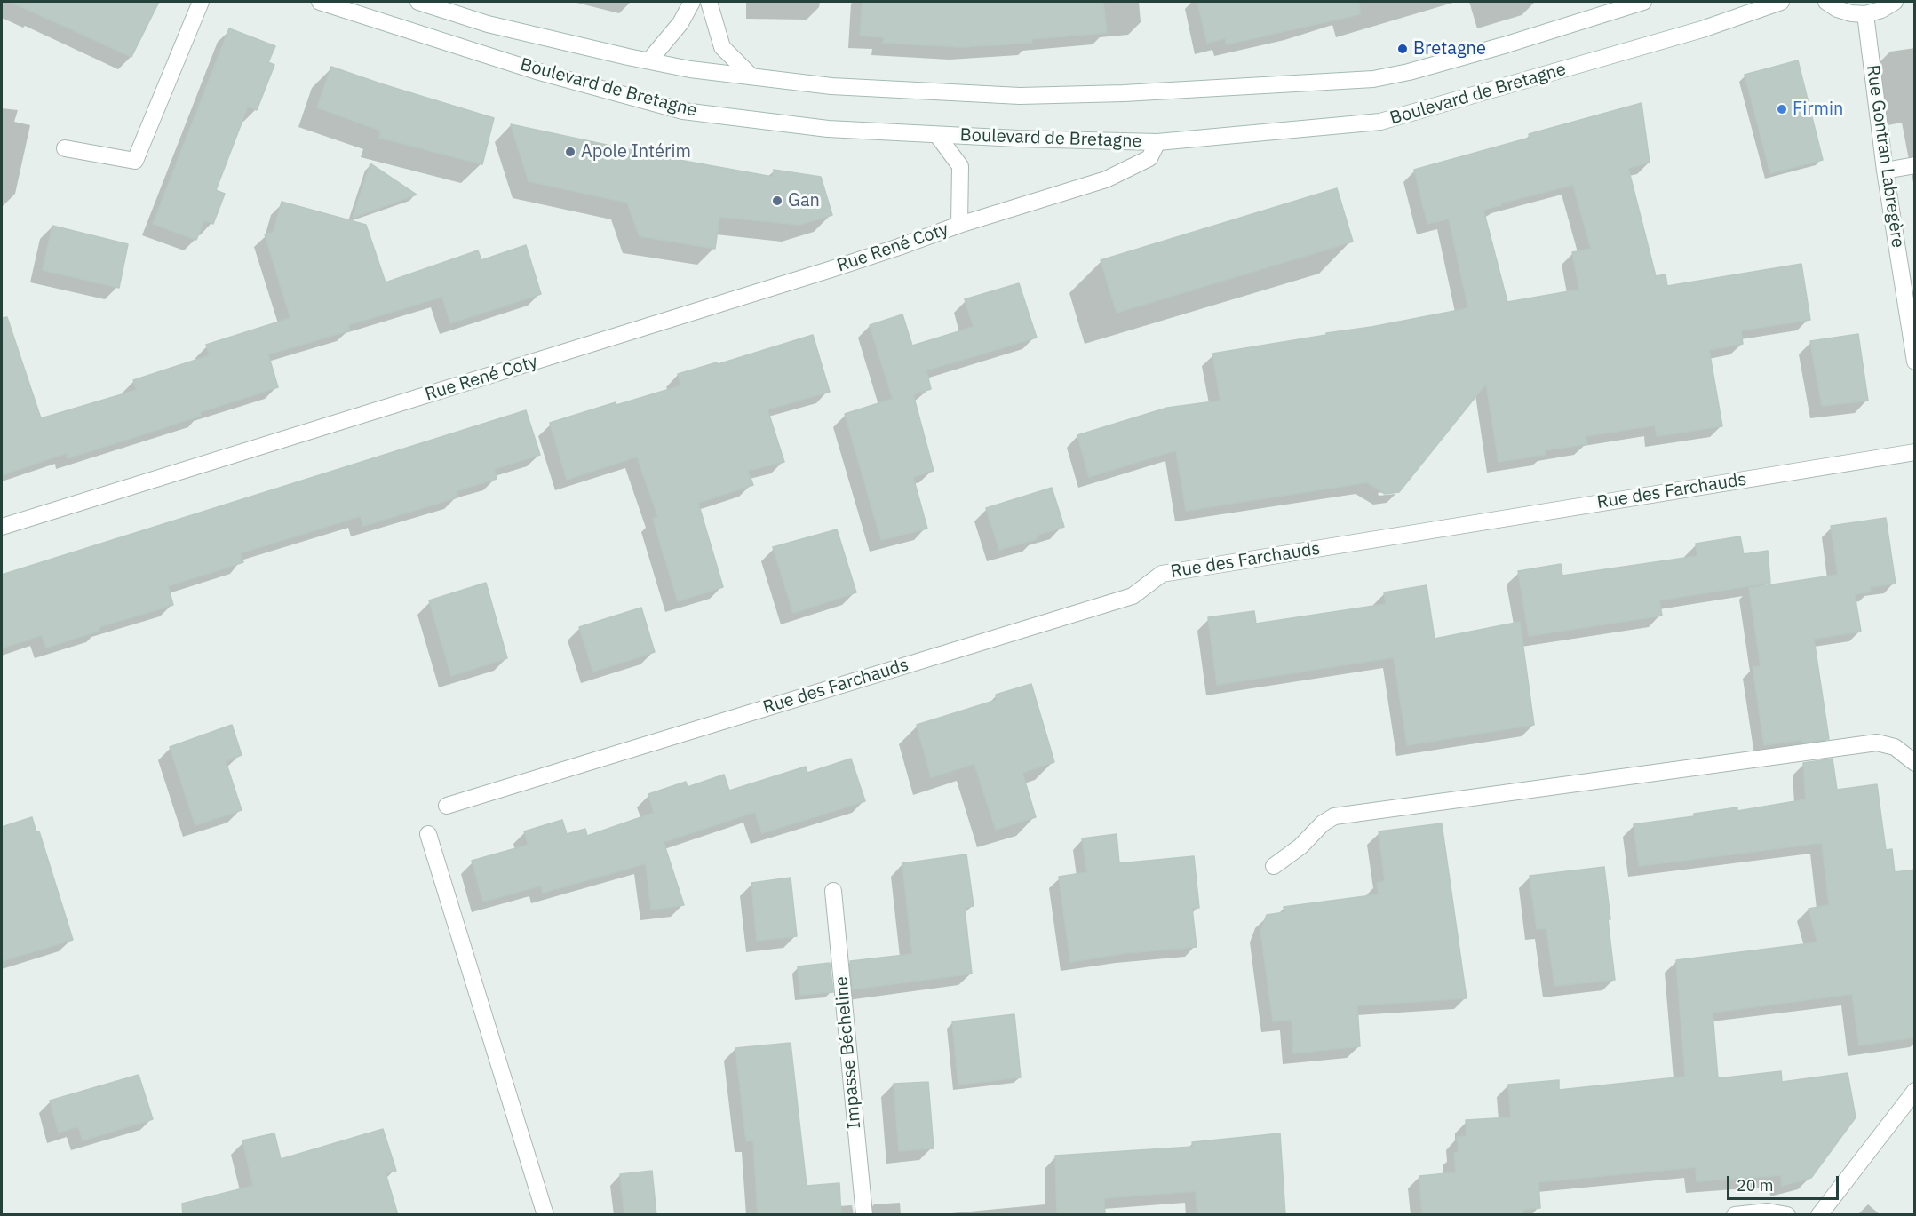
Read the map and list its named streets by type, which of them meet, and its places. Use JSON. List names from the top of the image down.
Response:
{
  "streets": {
    "street": [
      "Boulevard de Bretagne",
      "Rue Gontran Labregère",
      "Rue René Coty",
      "Rue des Farchauds",
      "Impasse Bécheline"
    ]
  },
  "crossings": [
    ["Boulevard de Bretagne", "Rue René Coty"]
  ],
  "places": [
    "Bretagne",
    "Firmin",
    "Apole Intérim",
    "Gan"
  ],
  "scale_bar": "20 m"
}
